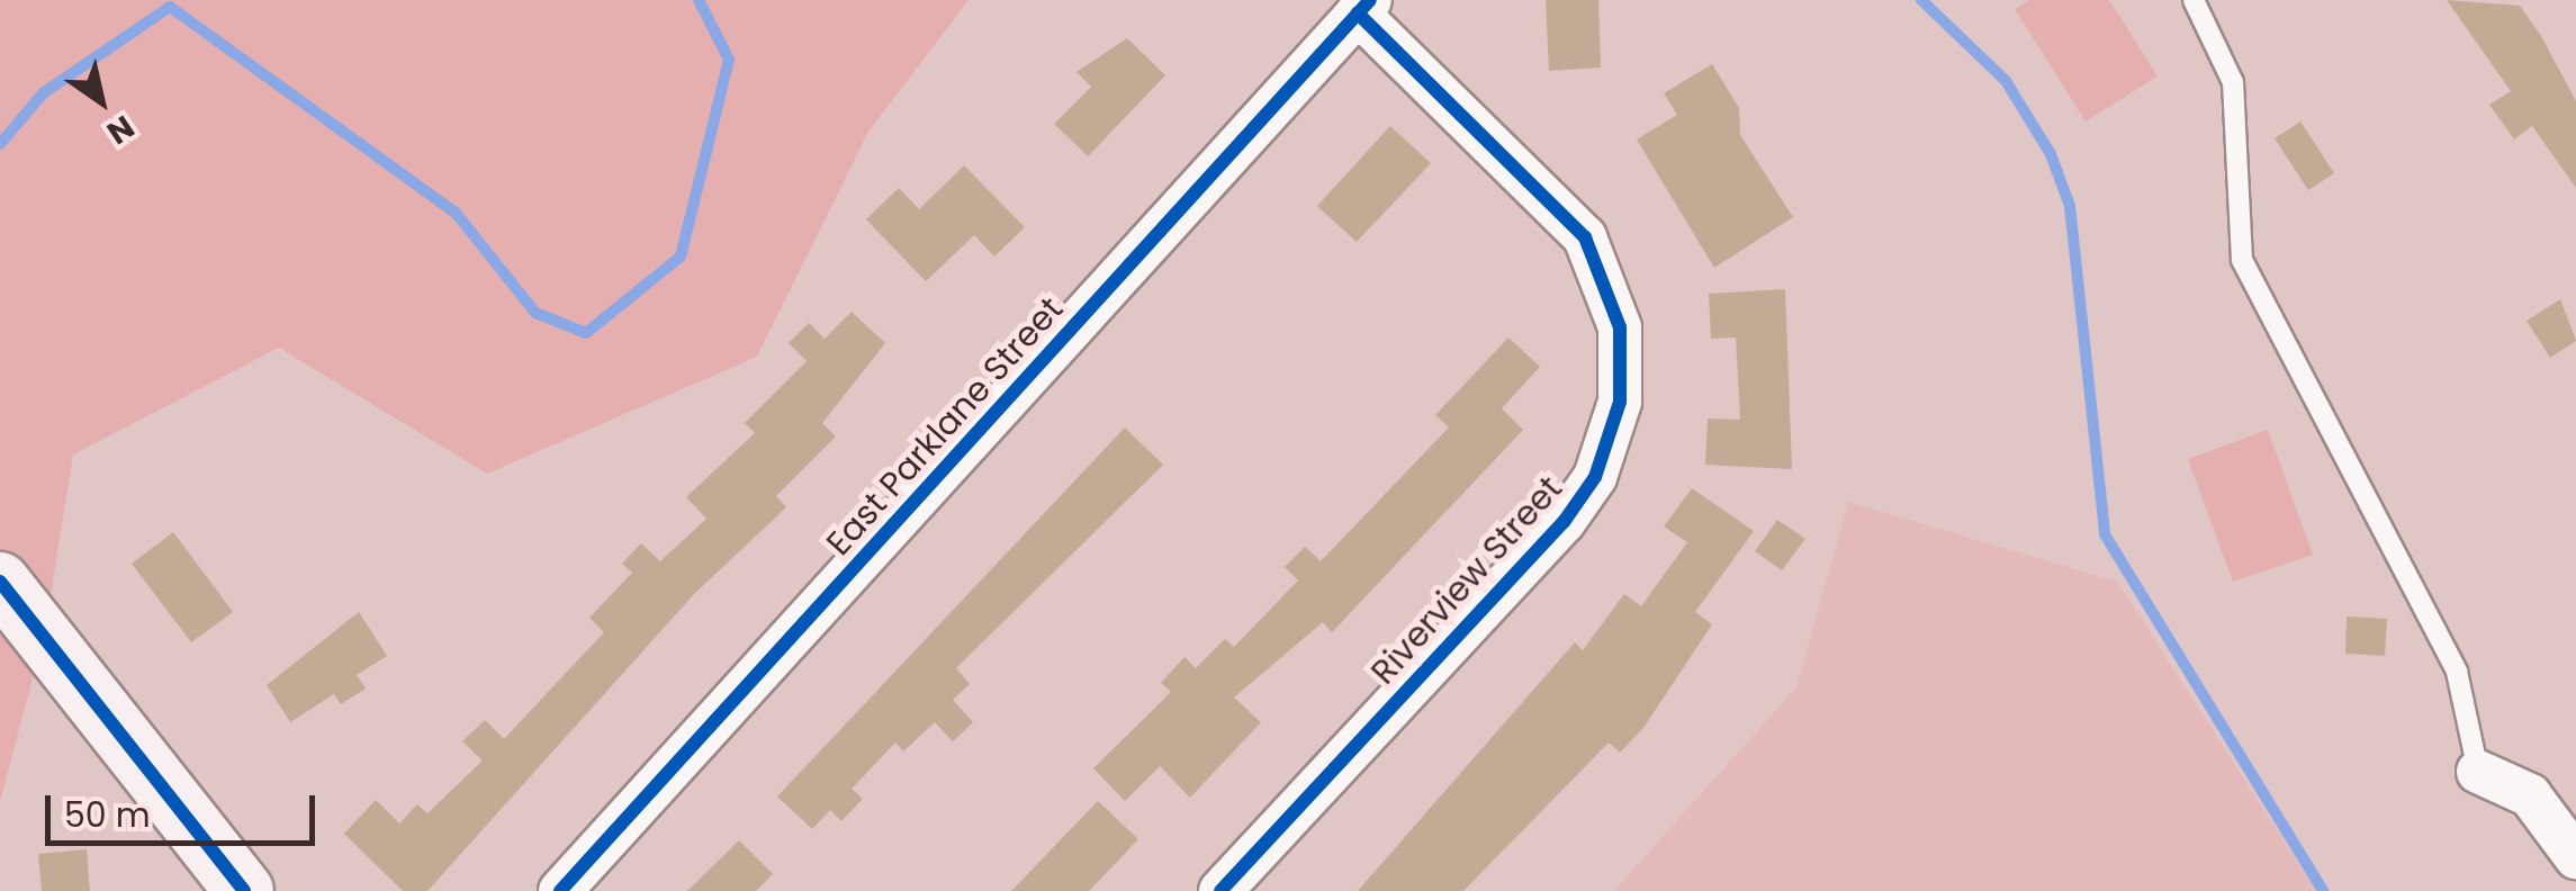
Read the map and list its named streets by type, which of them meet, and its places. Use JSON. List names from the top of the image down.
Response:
{
  "streets": {
    "street": ["East Parklane Street", "Riverview Street"]
  },
  "crossings": [
    ["East Parklane Street", "Riverview Street"]
  ],
  "scale_bar": "50 m",
  "north": "bottom right"
}
